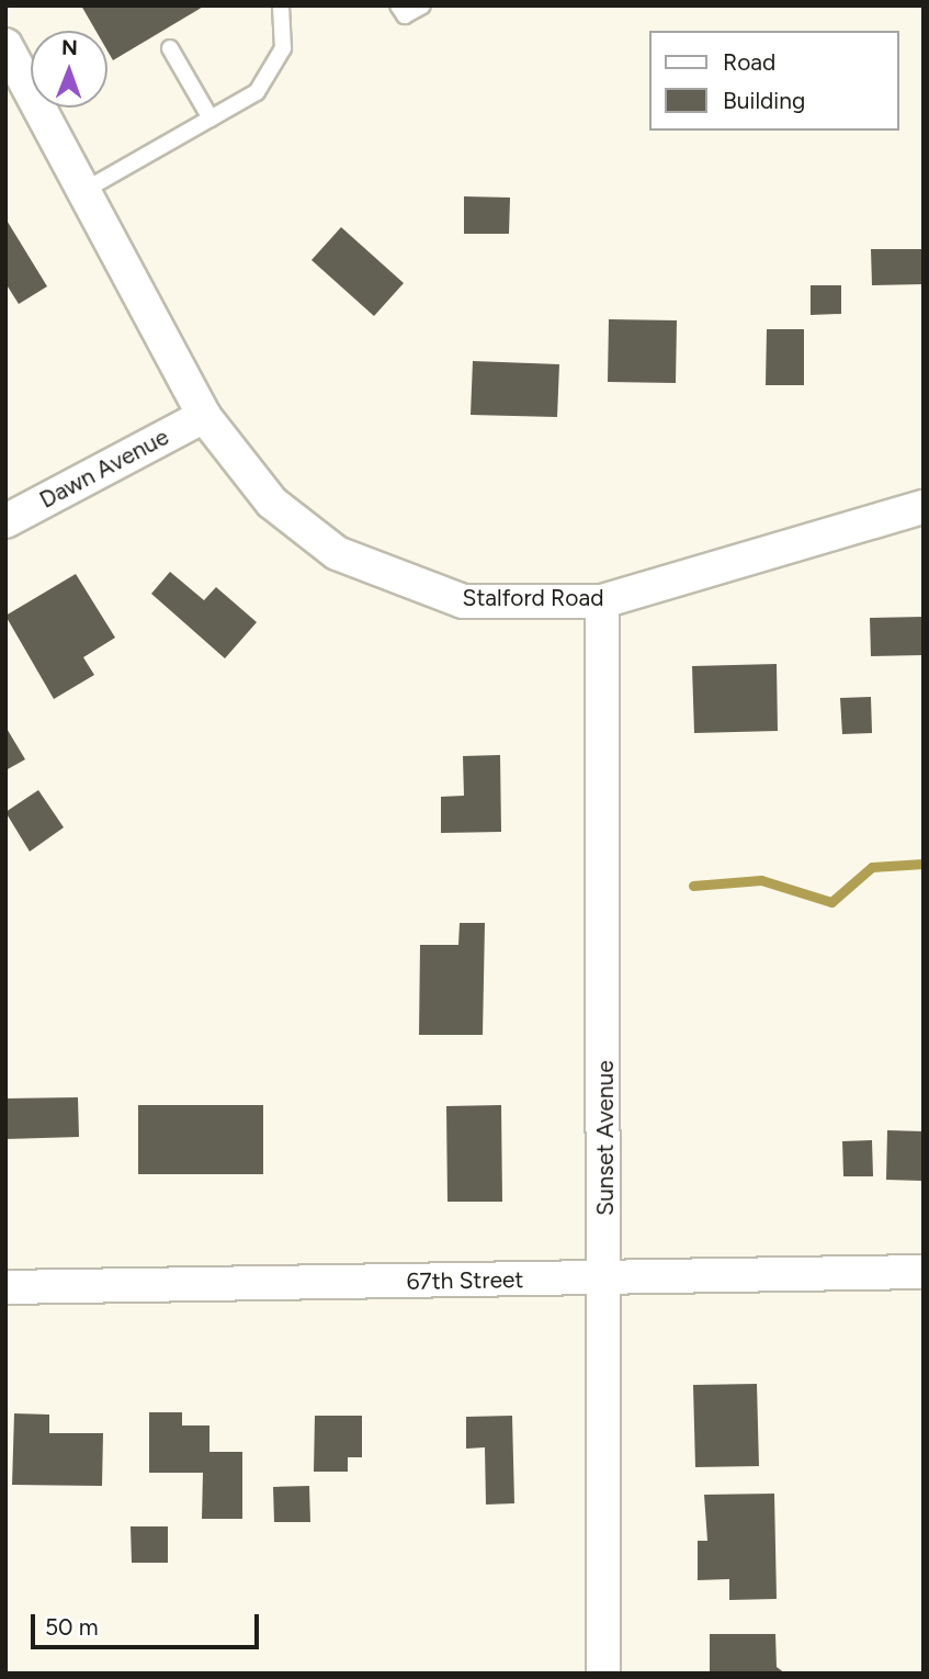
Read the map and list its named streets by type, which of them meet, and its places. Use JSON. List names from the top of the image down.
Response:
{
  "streets": {
    "street": [
      "Dawn Avenue",
      "Stalford Road",
      "Sunset Avenue",
      "67th Street"
    ]
  },
  "crossings": [
    ["Dawn Avenue", "Stalford Road"],
    ["Stalford Road", "Sunset Avenue"],
    ["Sunset Avenue", "67th Street"]
  ],
  "legend": ["Road", "Building"],
  "scale_bar": "50 m",
  "north": "top"
}
